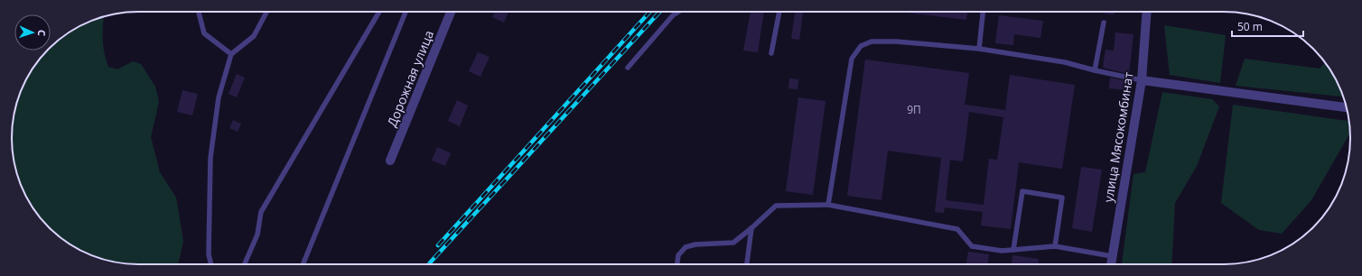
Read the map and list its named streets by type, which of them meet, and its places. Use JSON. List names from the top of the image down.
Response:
{
  "streets": {
    "street": ["Дорожная улица", "улица Мясокомбинат"]
  },
  "house_numbers": ["9П"],
  "scale_bar": "50 m",
  "north": "right"
}
